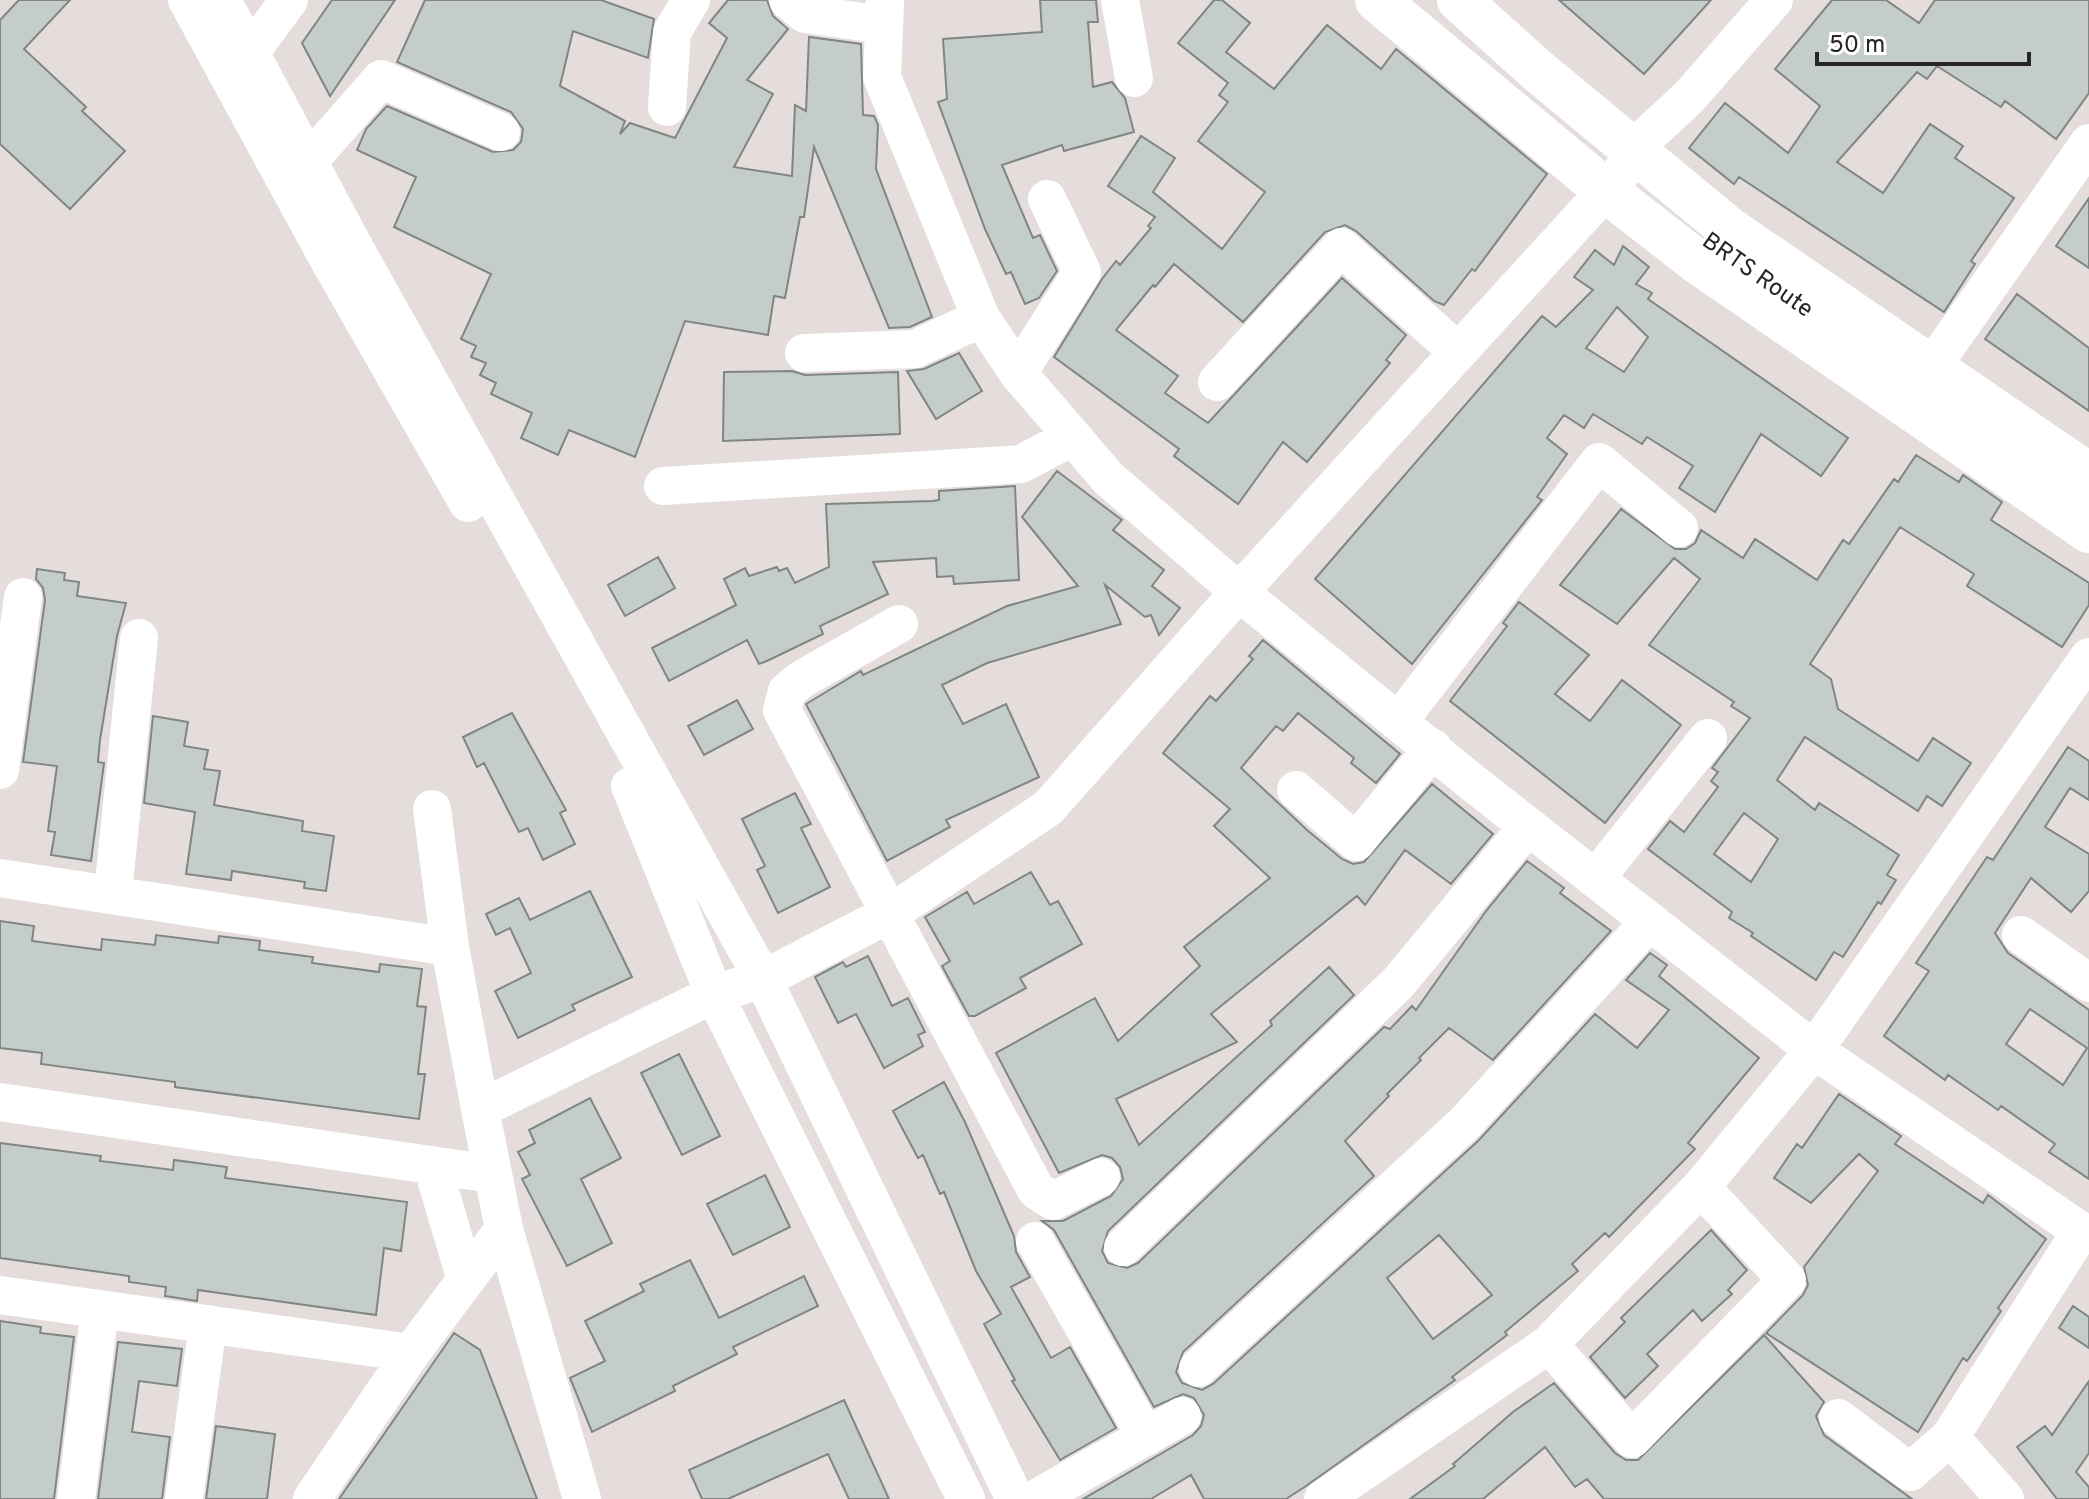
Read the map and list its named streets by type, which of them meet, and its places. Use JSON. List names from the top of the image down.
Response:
{
  "streets": {
    "street": ["BRTS Route"]
  },
  "scale_bar": "50 m"
}
